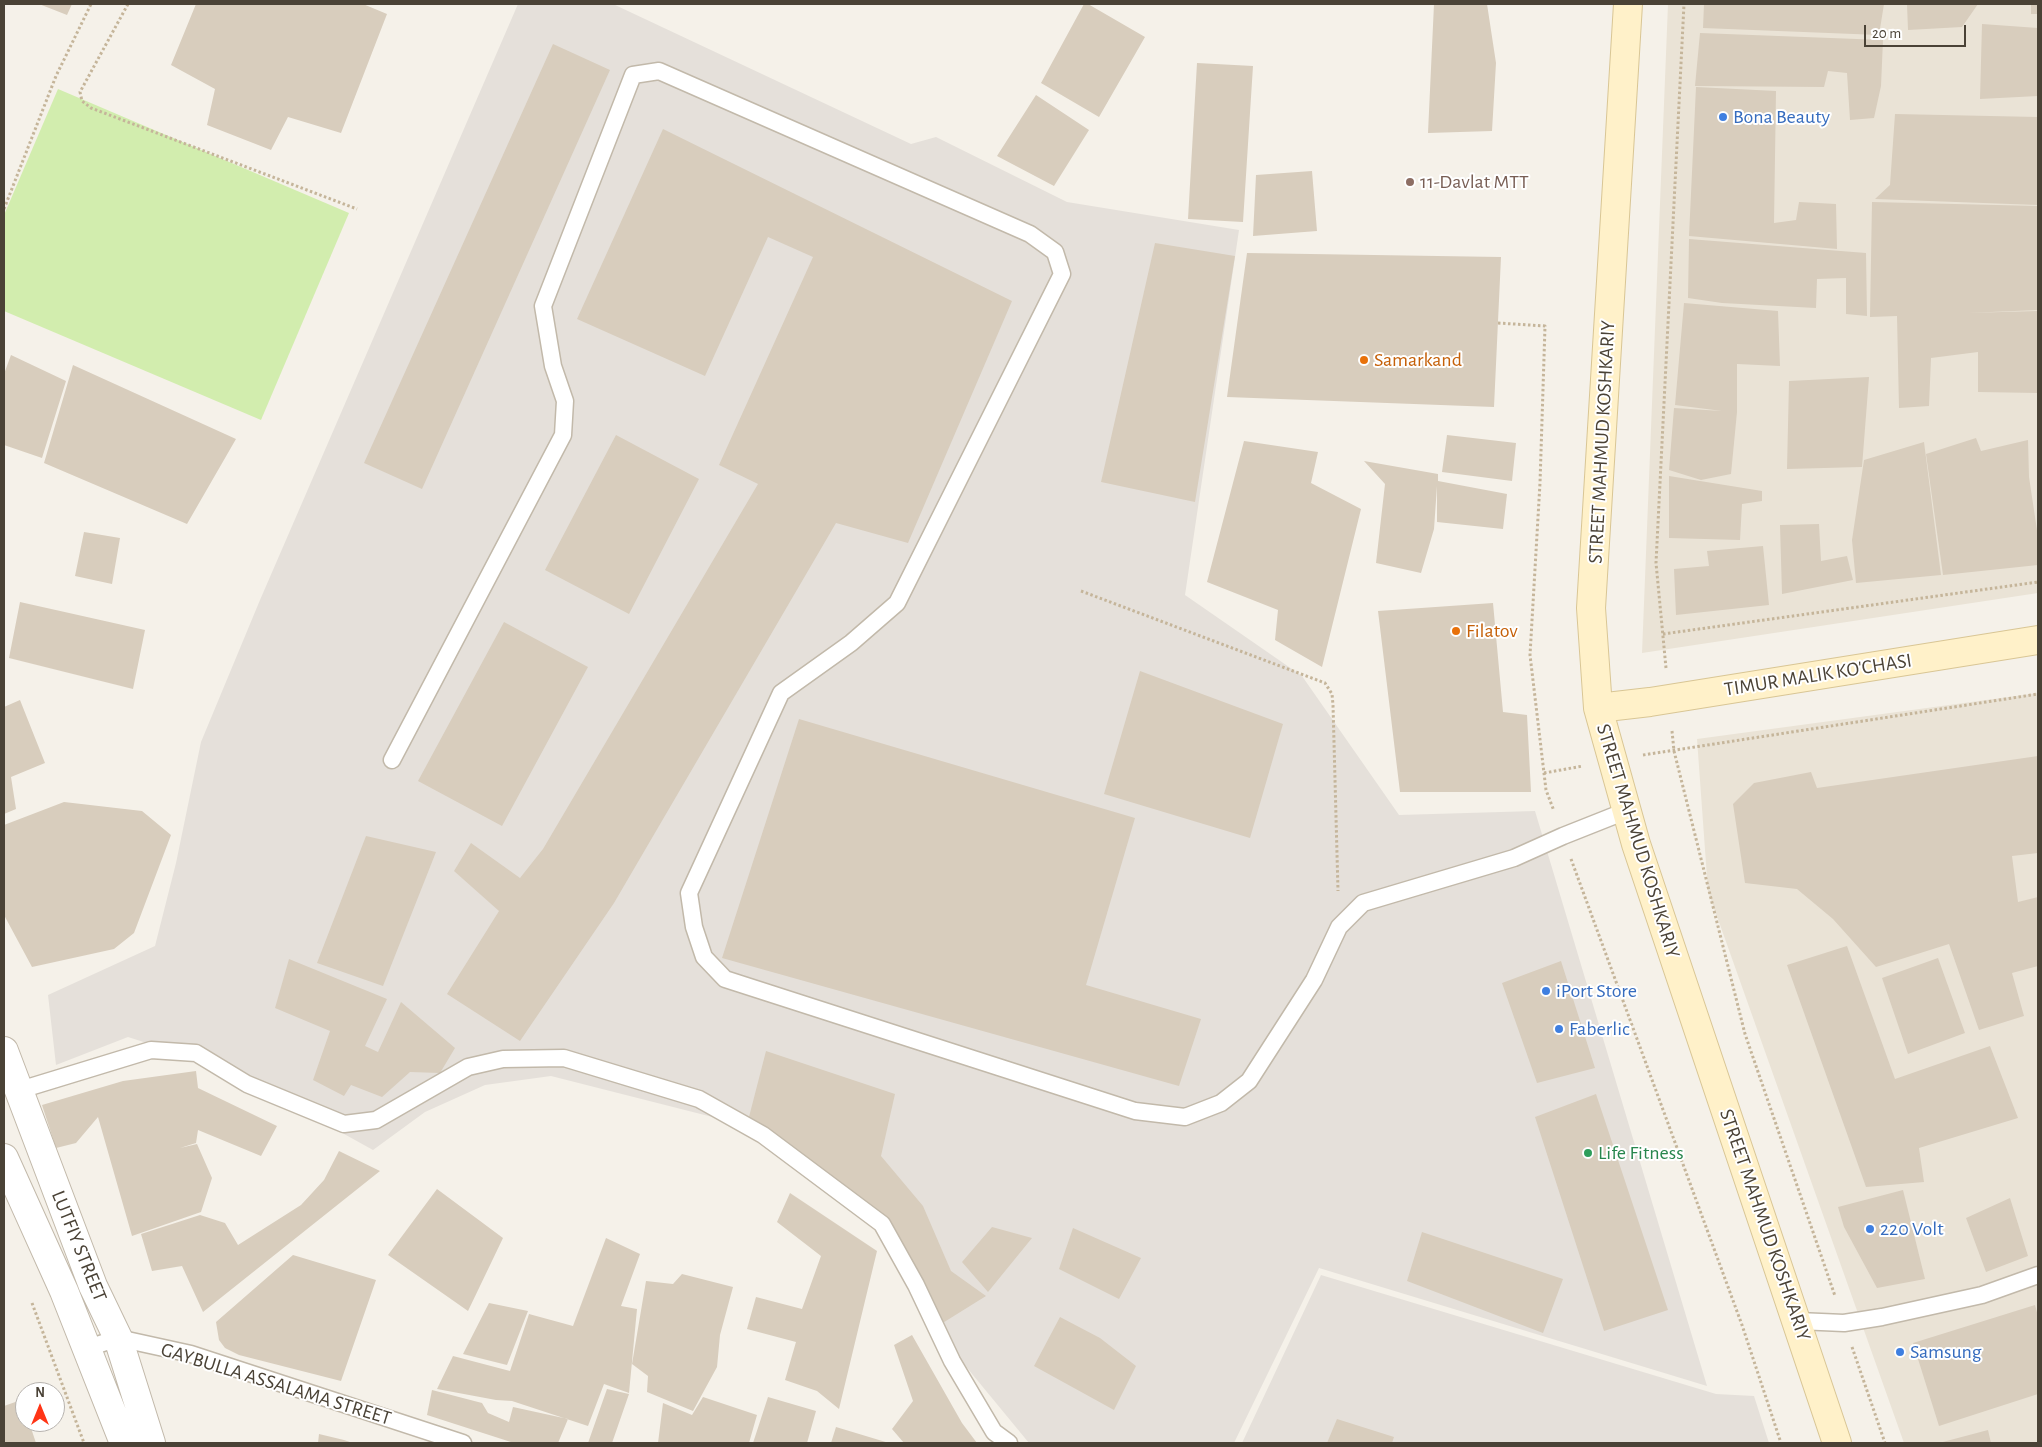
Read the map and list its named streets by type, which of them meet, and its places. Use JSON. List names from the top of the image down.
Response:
{
  "streets": {
    "main road": ["STREET MAHMUD KOSHKARIY", "TIMUR MALIK KO'CHASI"],
    "street": ["LUTFIY STREET"],
    "lane": ["GAYBULLA ASSALAMA STREET"]
  },
  "crossings": [
    ["STREET MAHMUD KOSHKARIY", "TIMUR MALIK KO'CHASI"],
    ["LUTFIY STREET", "GAYBULLA ASSALAMA STREET"]
  ],
  "places": [
    "Bona Beauty",
    "11-Davlat MTT",
    "Samarkand",
    "Filatov",
    "iPort Store",
    "Faberlic",
    "Life Fitness",
    "220 Volt",
    "Samsung"
  ],
  "scale_bar": "20 m",
  "north": "top"
}
